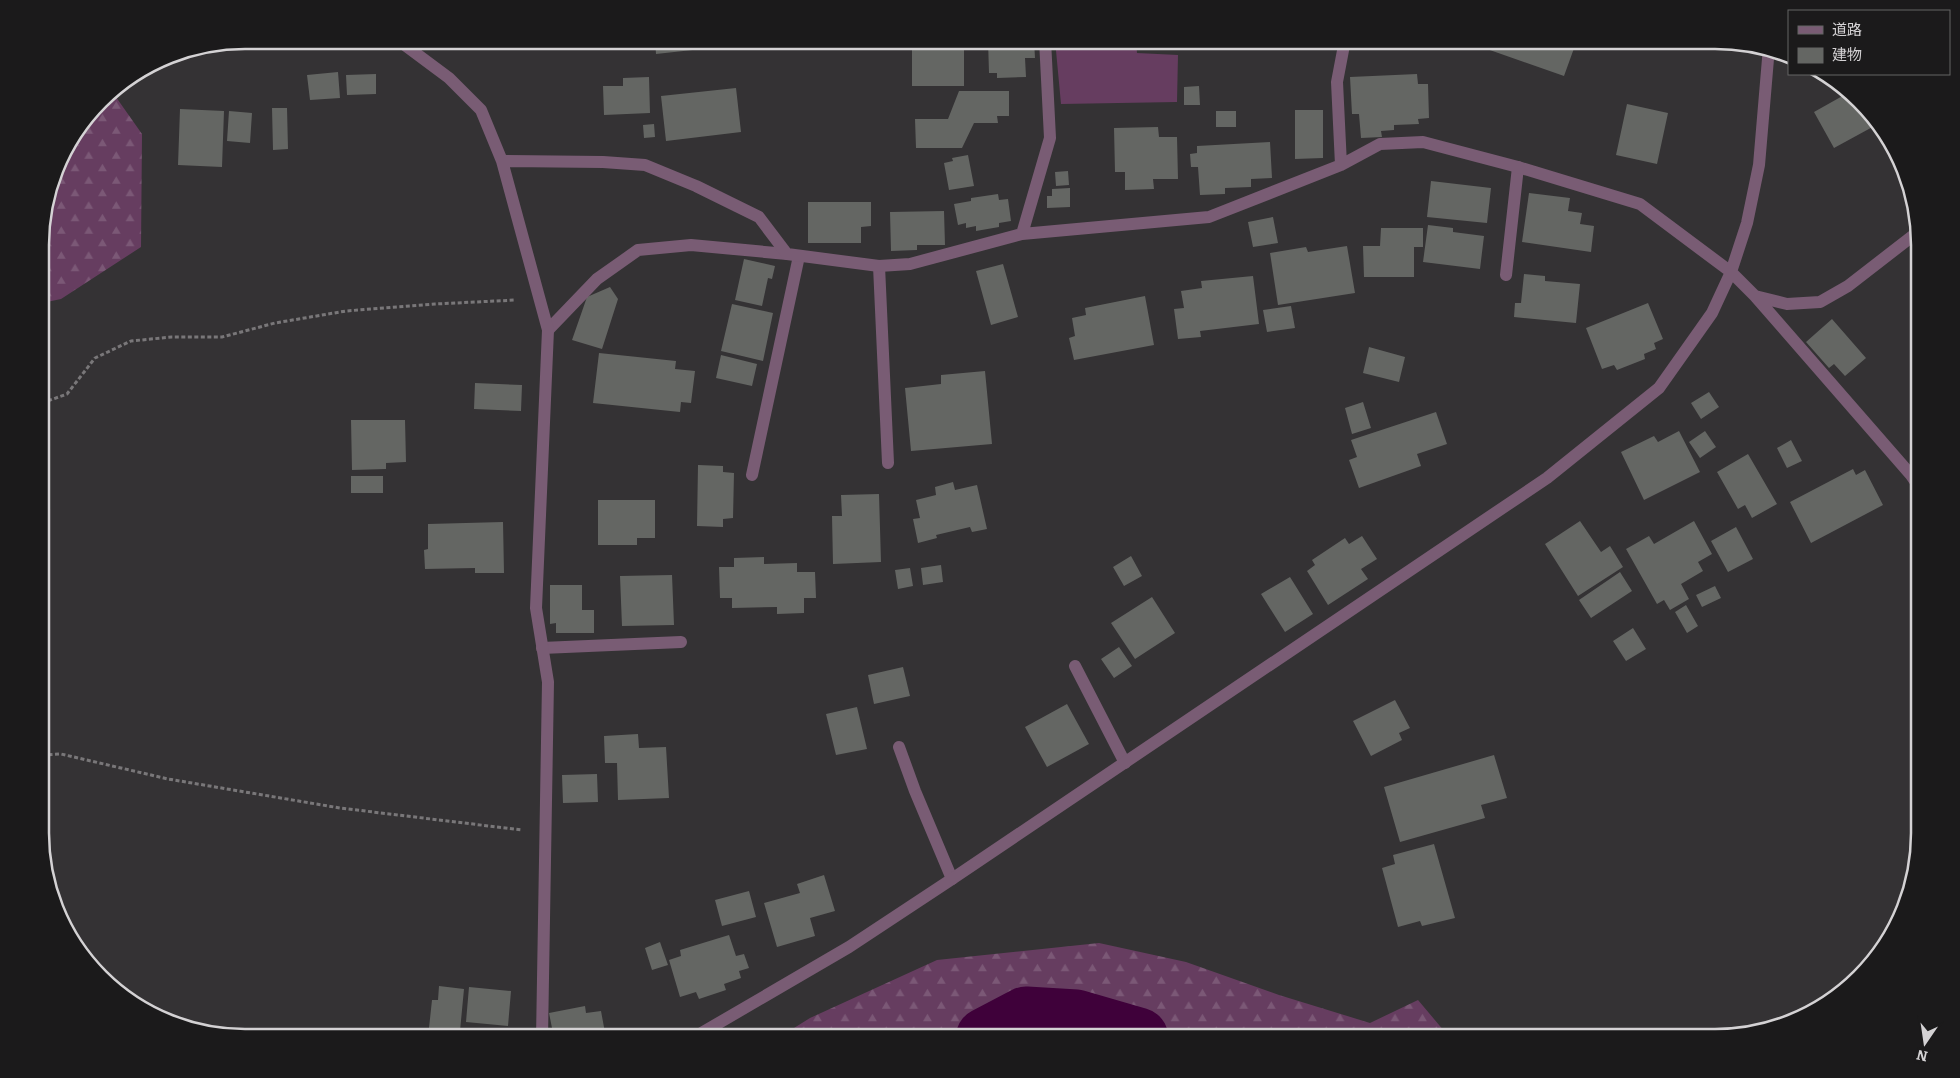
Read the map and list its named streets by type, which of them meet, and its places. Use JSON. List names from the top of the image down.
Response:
{
  "legend": ["道路", "建物"],
  "north": "bottom"
}
